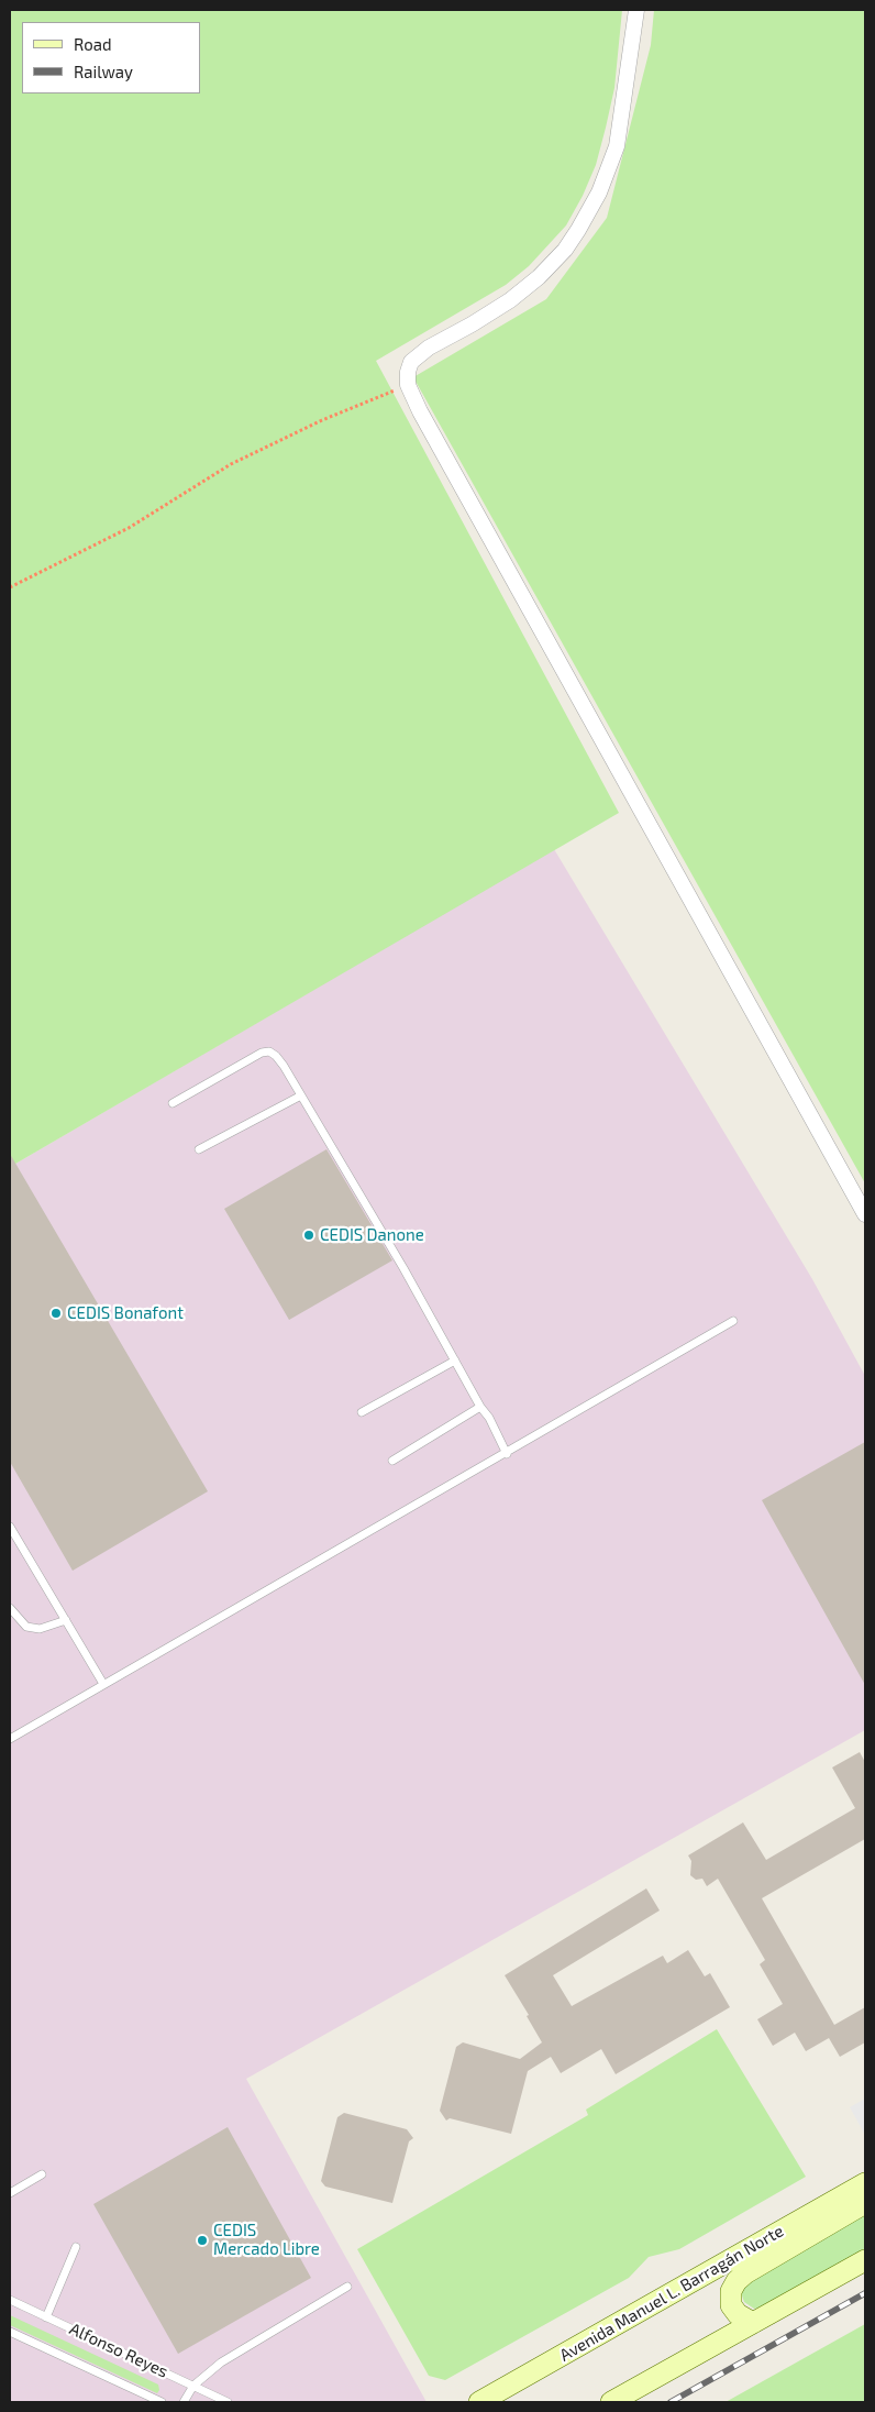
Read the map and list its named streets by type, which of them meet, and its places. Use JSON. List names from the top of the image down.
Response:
{
  "streets": {
    "main road": ["Avenida Manuel L. Barragán Norte"],
    "lane": ["Alfonso Reyes"]
  },
  "places": ["CEDIS Danone", "CEDIS Bonafont", "CEDIS Mercado Libre"],
  "legend": ["Road", "Railway"]
}
